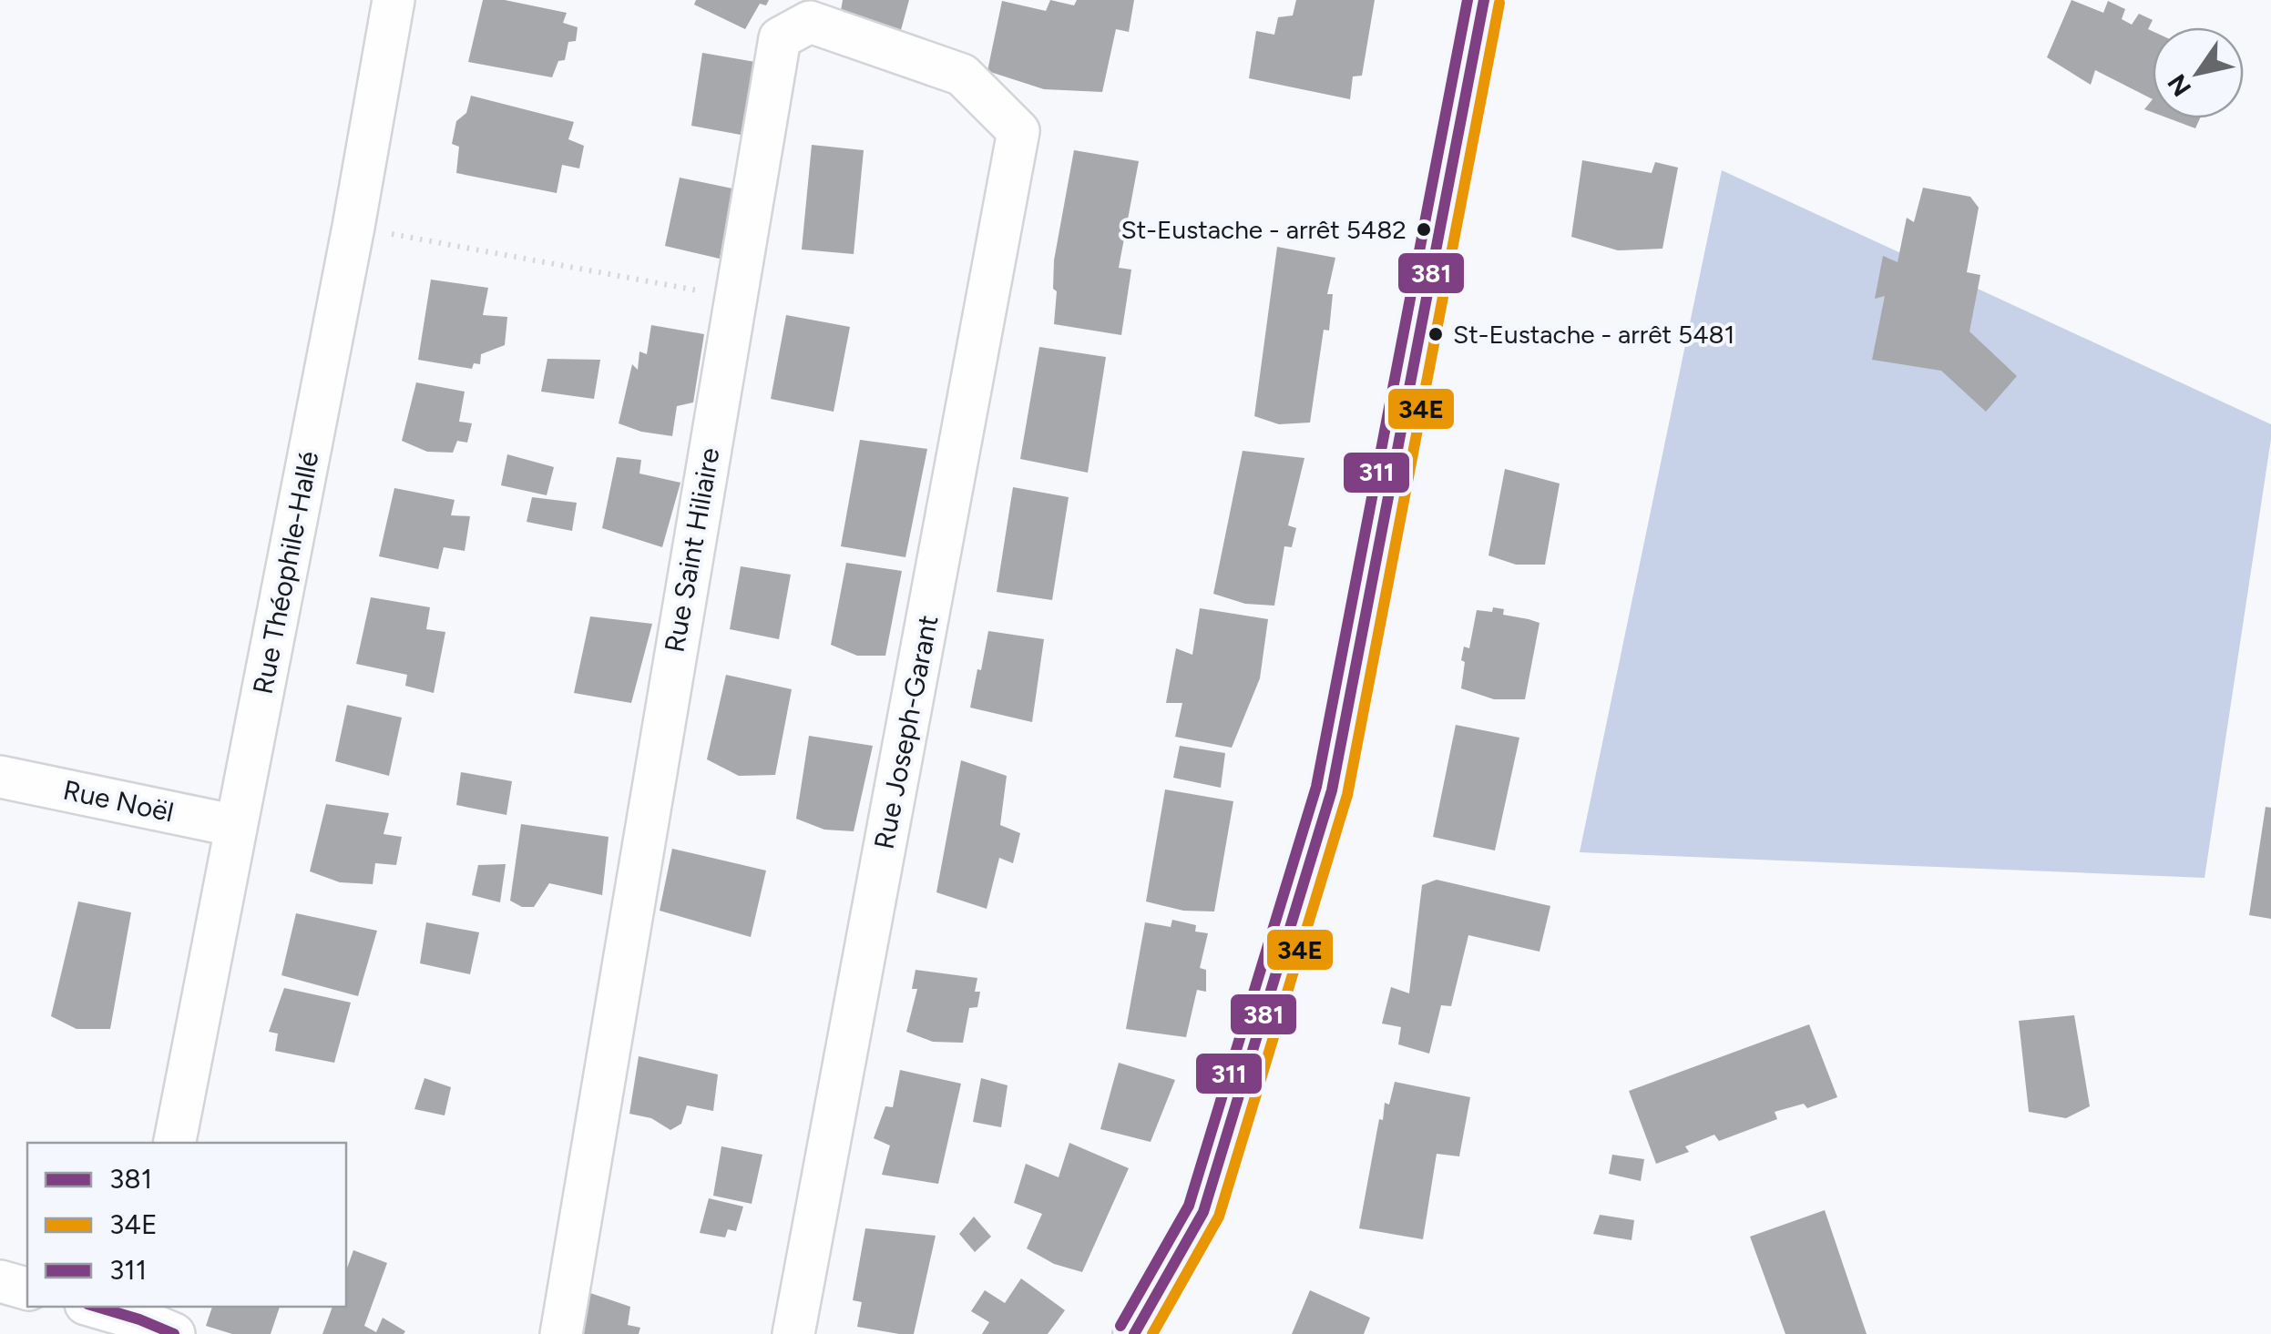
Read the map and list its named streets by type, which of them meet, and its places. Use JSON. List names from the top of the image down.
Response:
{
  "streets": {
    "street": [
      "Rue Saint Hiliaire",
      "Rue Théophile-Hallé",
      "Rue Joseph-Garant",
      "Rue Noël"
    ]
  },
  "crossings": [
    ["Rue Saint Hiliaire", "Rue Joseph-Garant"],
    ["Rue Théophile-Hallé", "Rue Noël"]
  ],
  "places": ["St-Eustache - arrêt 5482", "St-Eustache - arrêt 5481"],
  "lines": ["transit line 381", "transit line 311", "transit line 34E"],
  "legend": ["381", "34E", "311"],
  "north": "bottom left"
}
